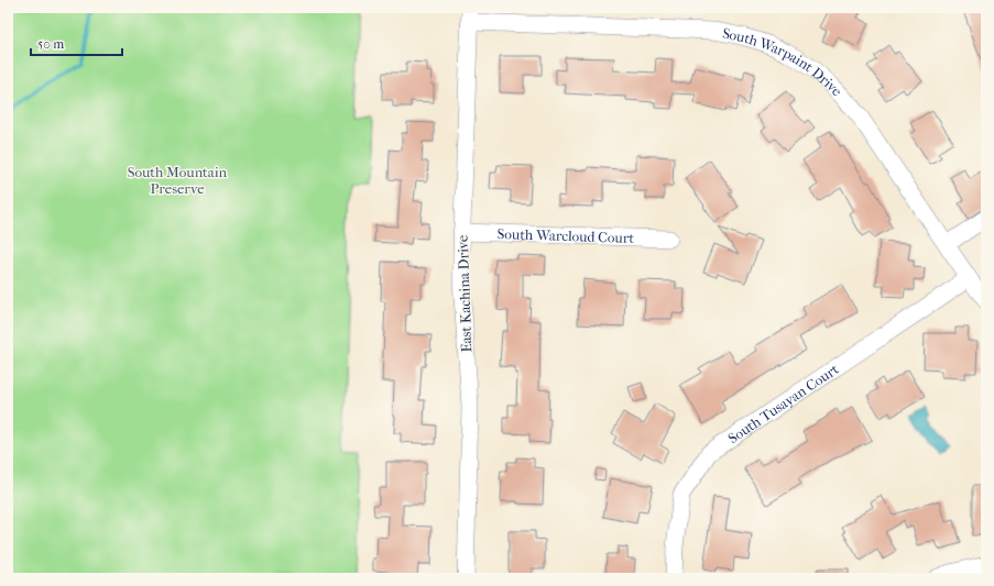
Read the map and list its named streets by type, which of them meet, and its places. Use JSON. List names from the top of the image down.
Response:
{
  "streets": {
    "street": [
      "South Warpaint Drive",
      "South Warcloud Court",
      "East Kachina Drive",
      "South Tusayan Court"
    ]
  },
  "crossings": [
    ["South Warpaint Drive", "East Kachina Drive"],
    ["South Warpaint Drive", "South Tusayan Court"],
    ["South Warcloud Court", "East Kachina Drive"]
  ],
  "parks": ["South Mountain Preserve"],
  "scale_bar": "50 m"
}
